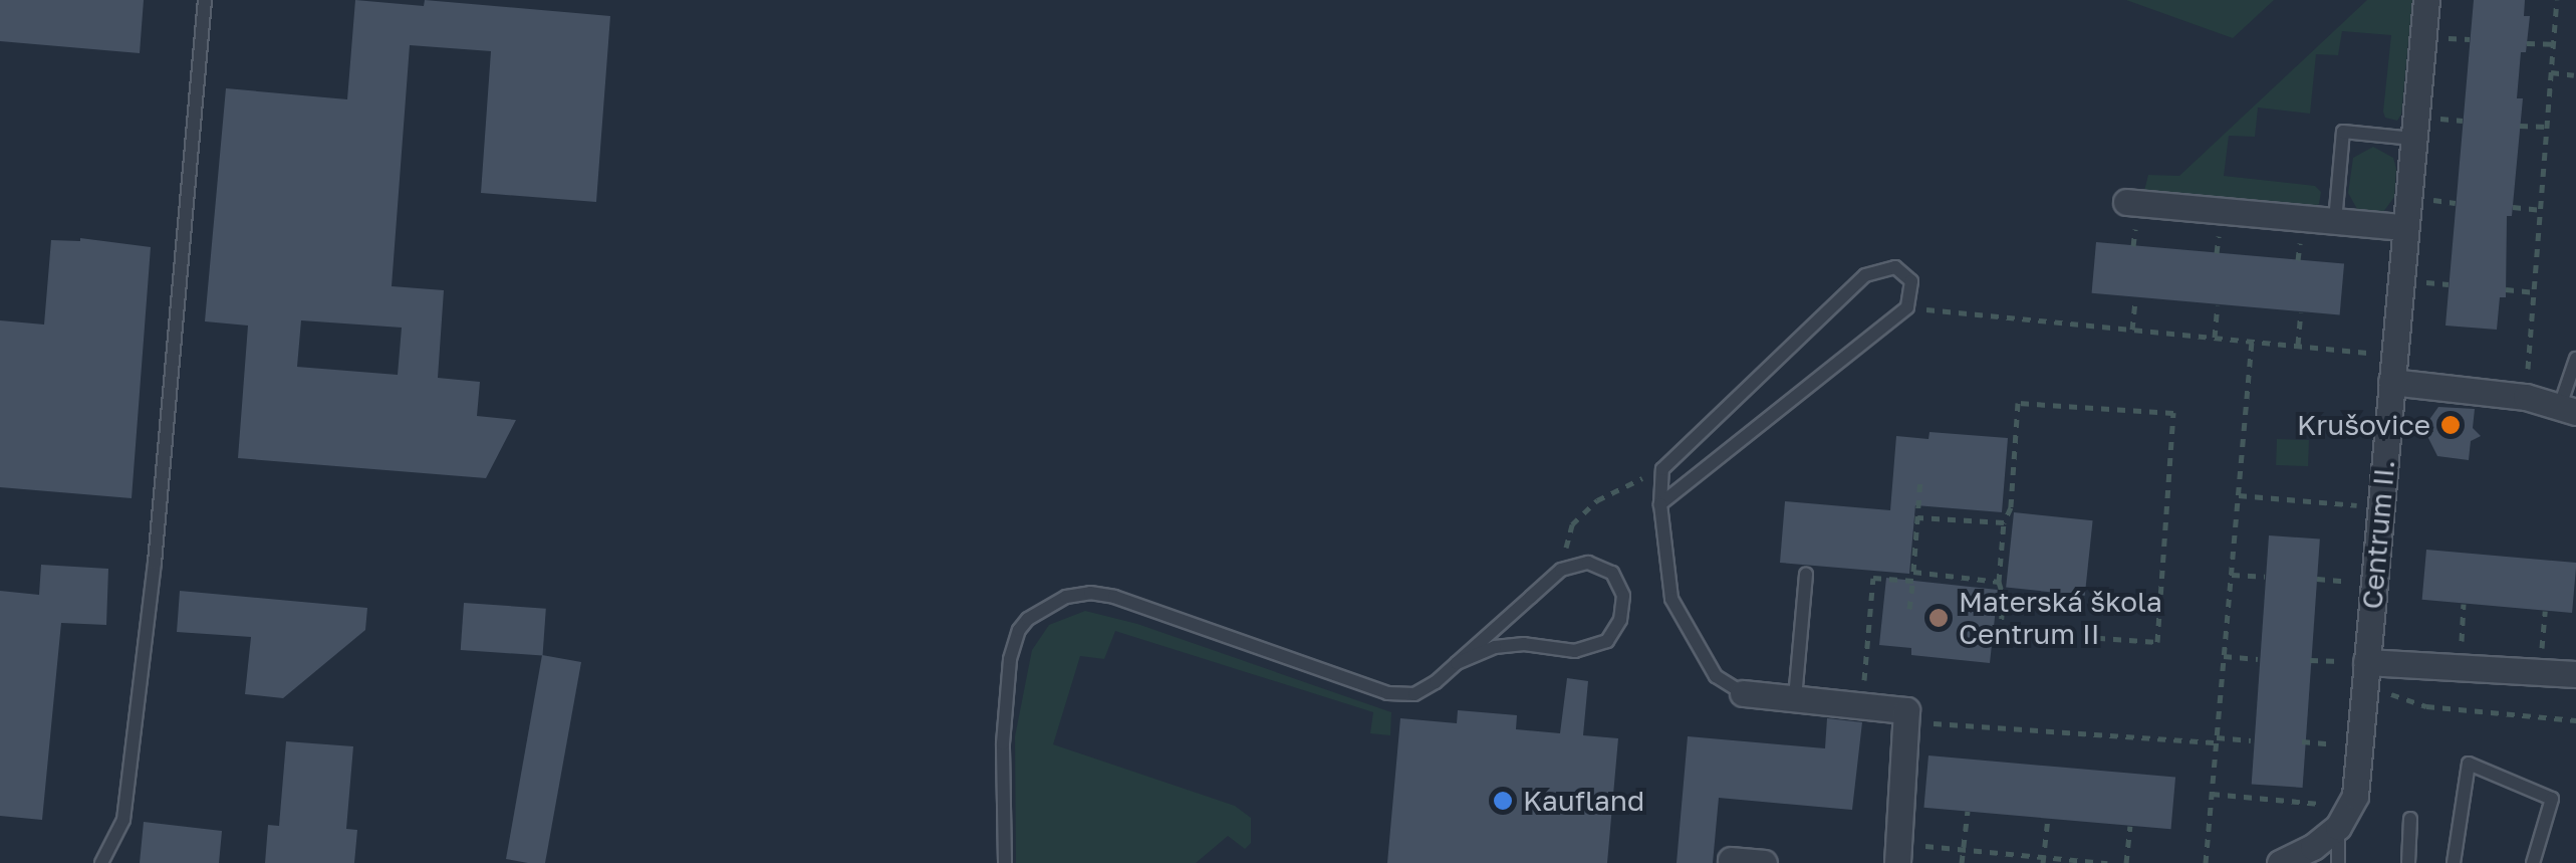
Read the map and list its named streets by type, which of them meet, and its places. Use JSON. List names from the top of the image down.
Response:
{
  "streets": {
    "street": ["Centrum II."]
  },
  "places": ["Krušovice", "Materská škola Centrum II", "Kaufland"]
}
